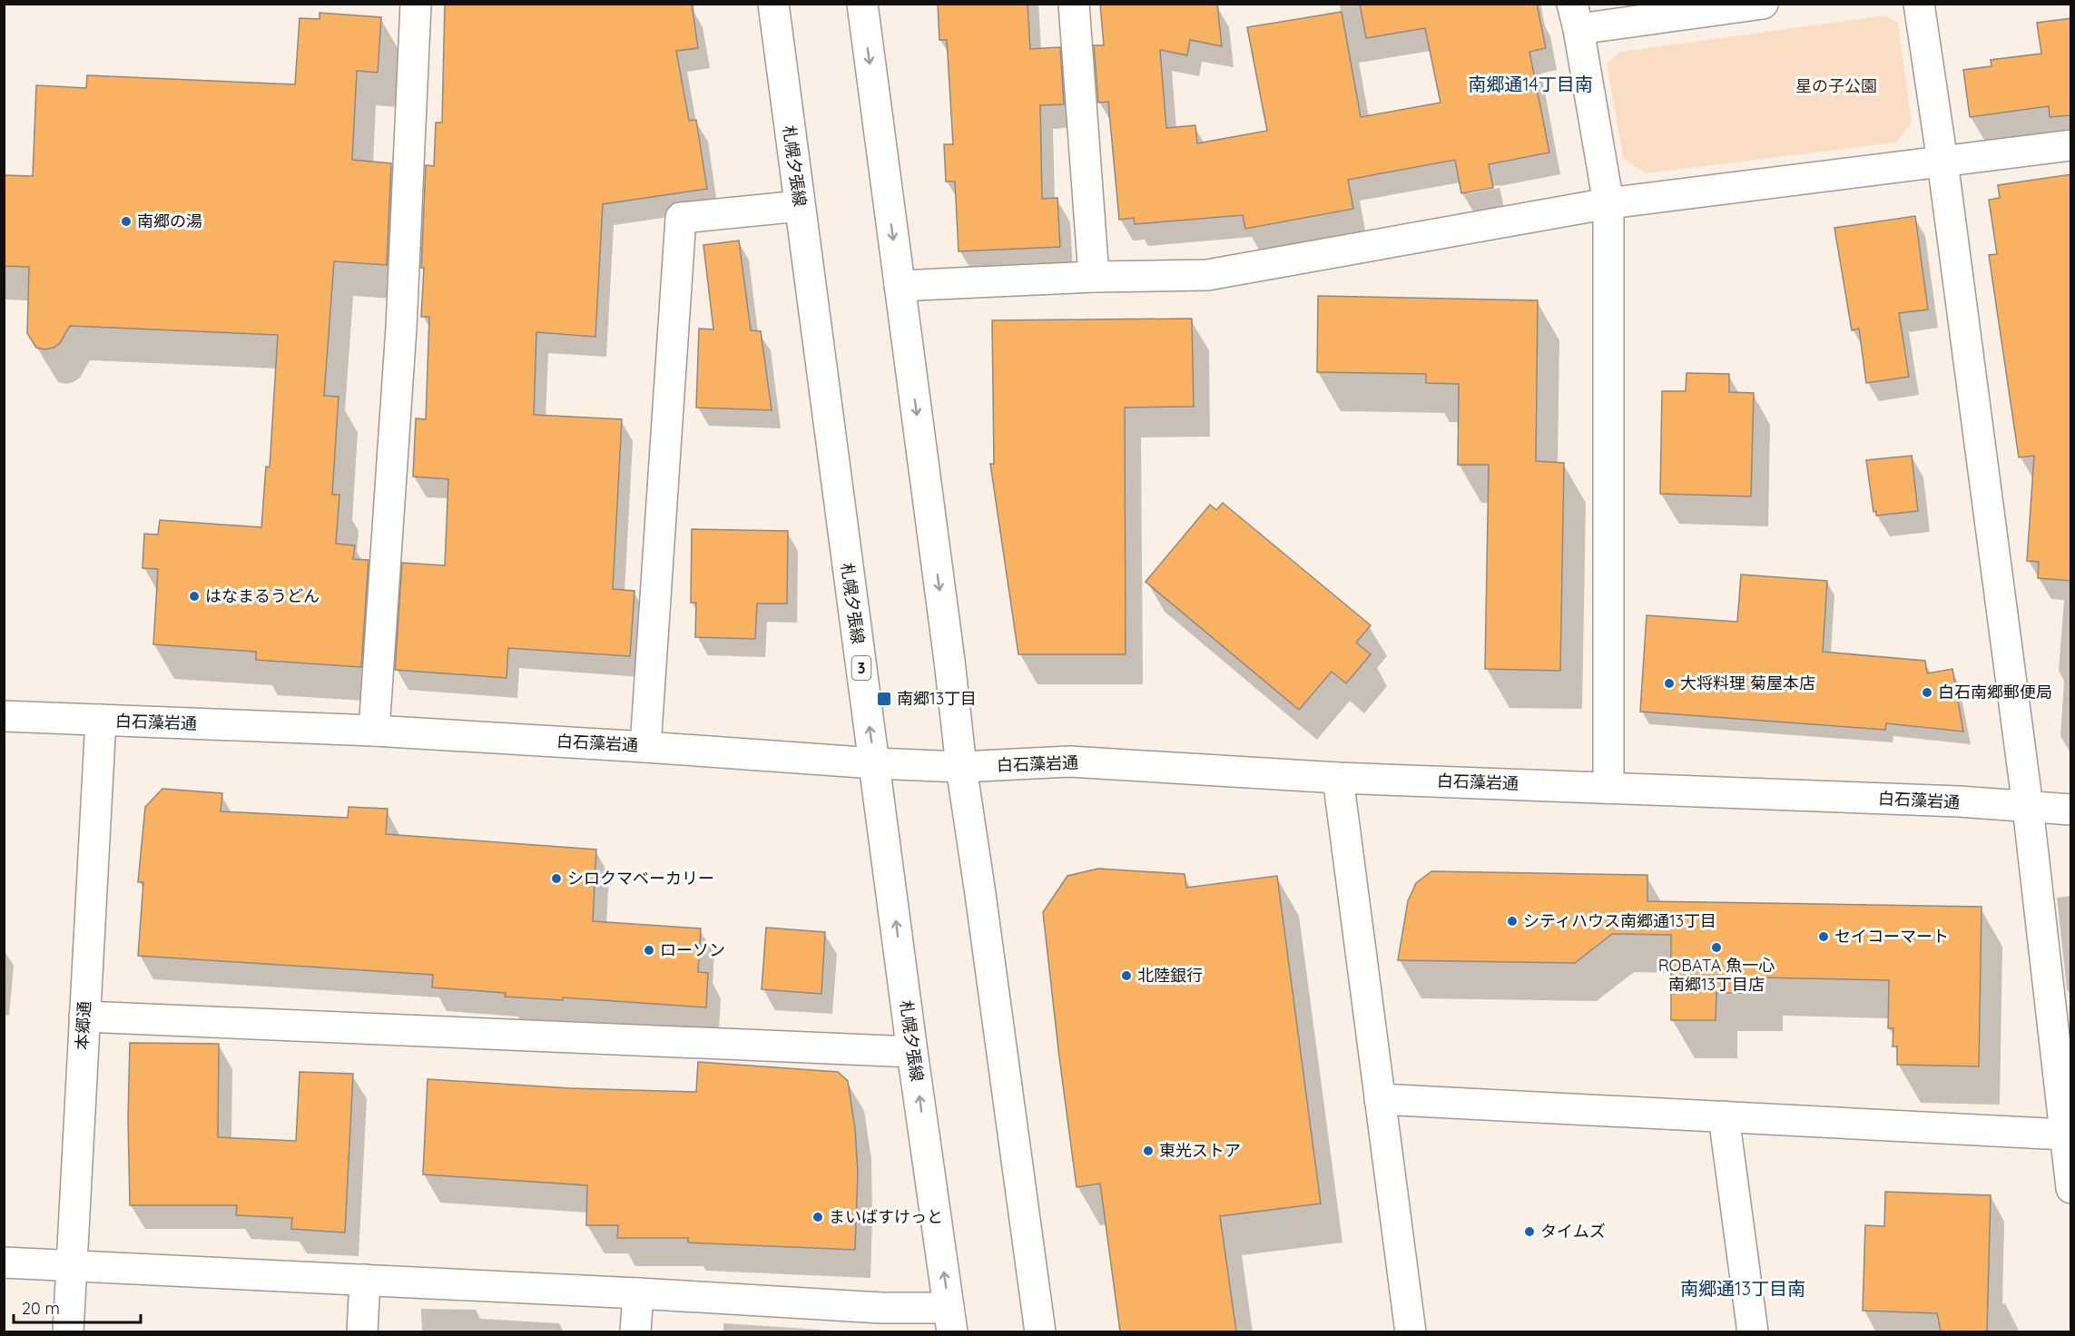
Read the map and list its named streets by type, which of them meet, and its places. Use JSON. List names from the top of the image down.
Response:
{
  "streets": {
    "street": [
      "札幌夕張線",
      "3",
      "白石藻岩通",
      "本郷通"
    ]
  },
  "crossings": [
    ["札幌夕張線", "白石藻岩通"],
    ["白石藻岩通", "本郷通"]
  ],
  "districts": ["南郷通14丁目南", "南郷通13丁目南"],
  "parks": ["星の子公園"],
  "places": {
    "other": [
      "南郷の湯",
      "はなまるうどん",
      "大将料理 菊屋本店",
      "白石南郷郵便局",
      "シロクマベーカリー",
      "シティハウス南郷通13丁目",
      "セイコーマート",
      "ROBATA 魚一心 南郷13丁目店",
      "ローソン",
      "北陸銀行",
      "東光ストア",
      "まいばすけっと",
      "タイムズ"
    ],
    "transit": ["南郷13丁目"]
  },
  "scale_bar": "20 m"
}
